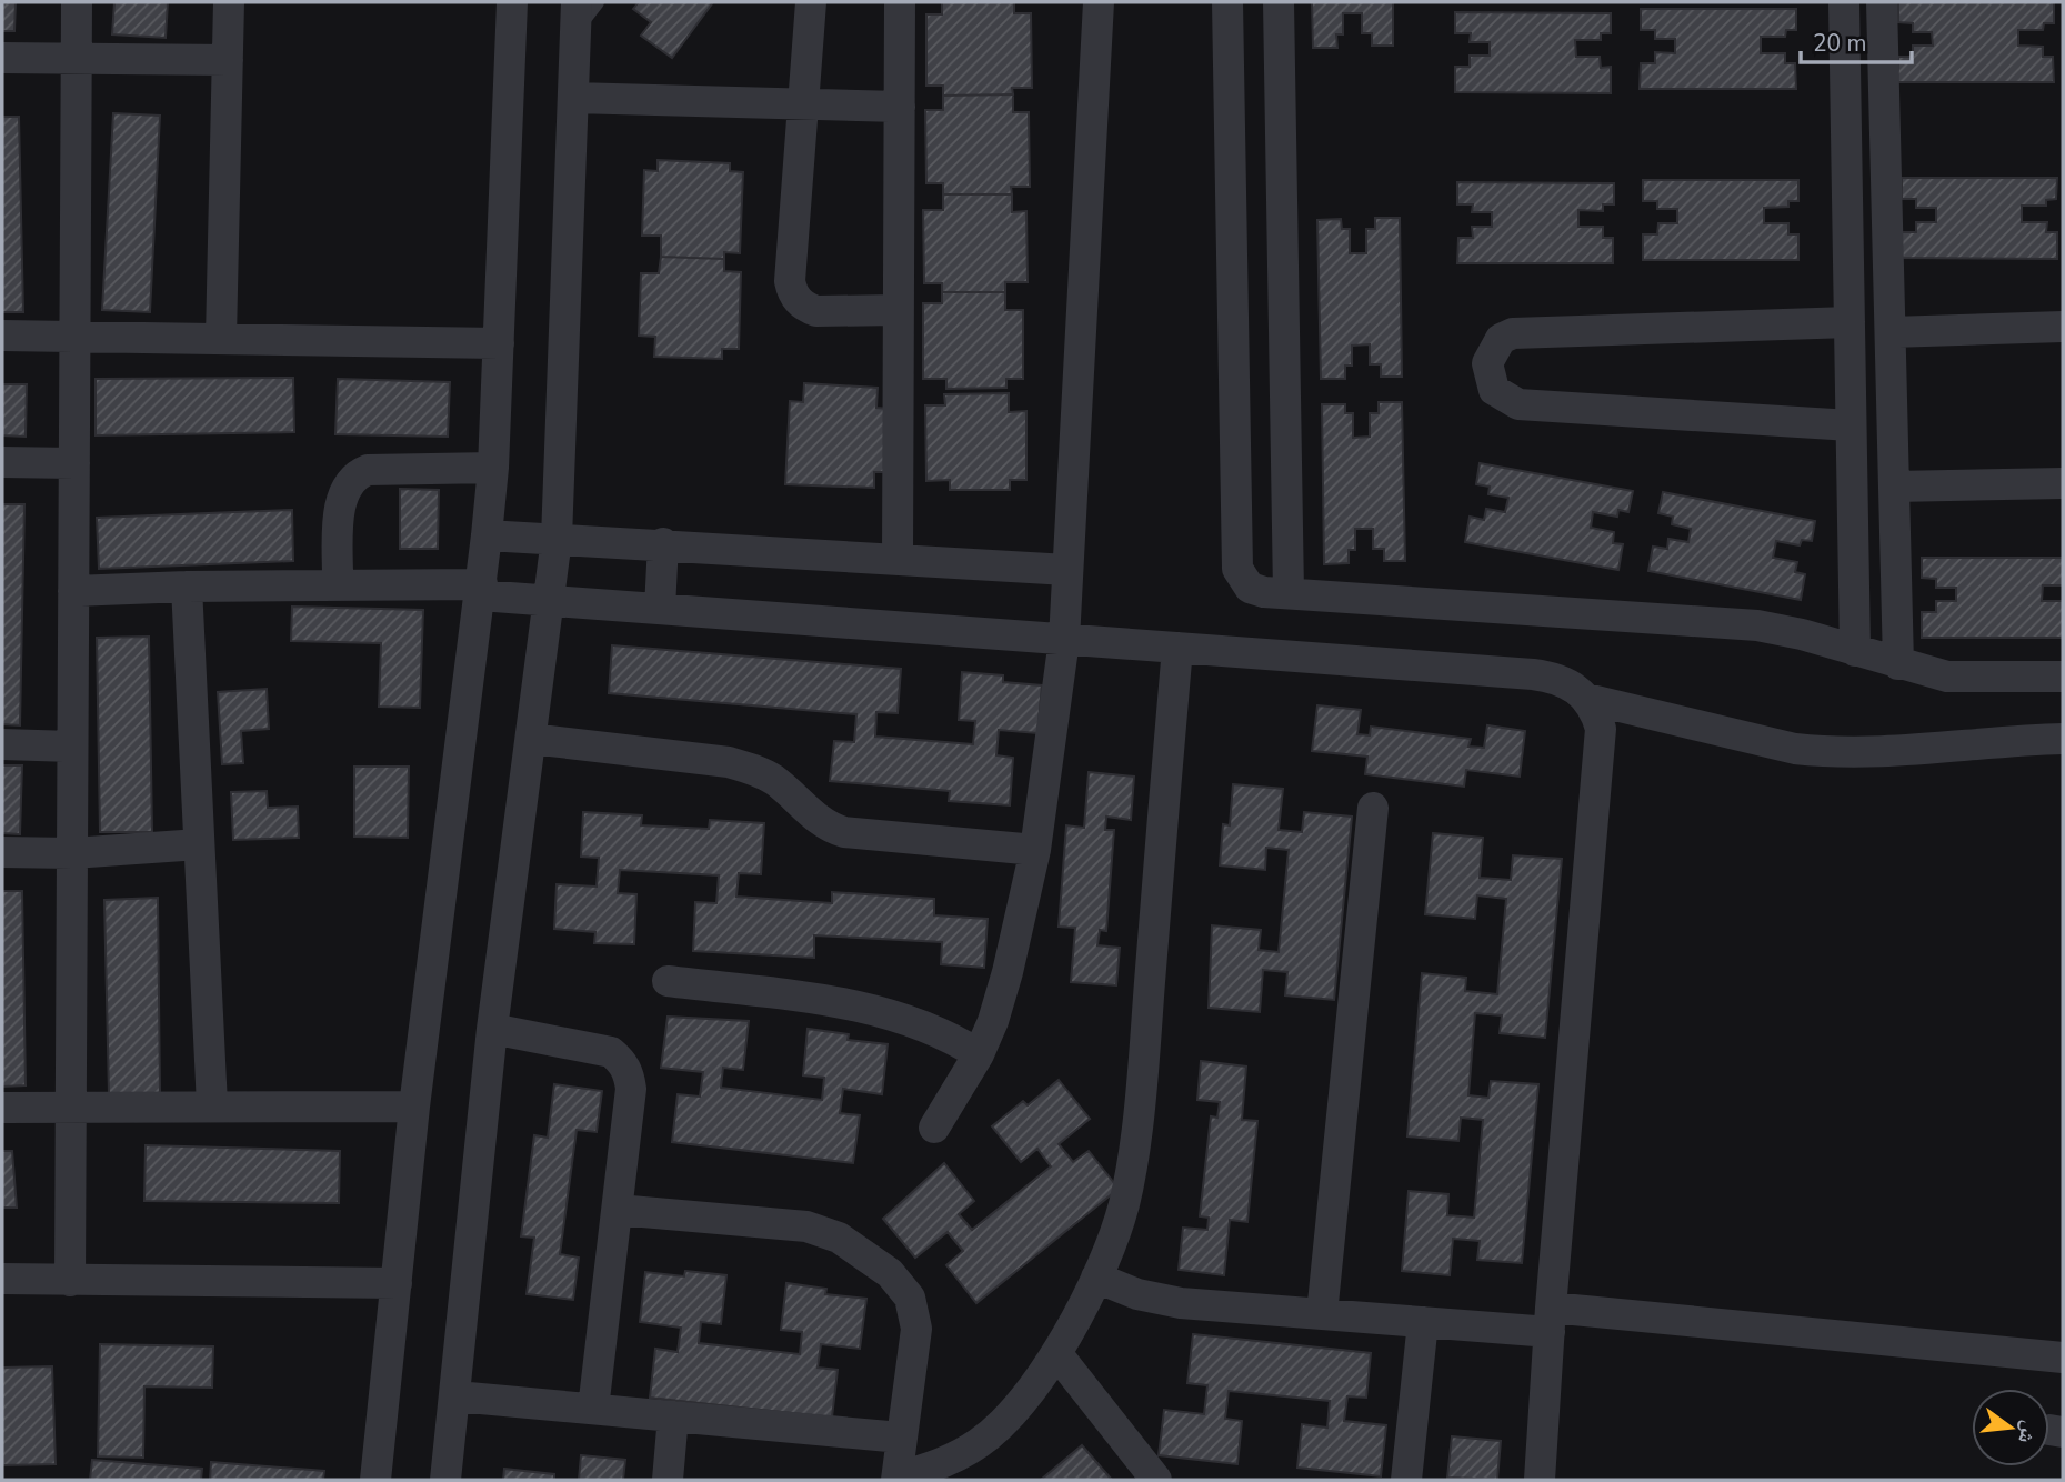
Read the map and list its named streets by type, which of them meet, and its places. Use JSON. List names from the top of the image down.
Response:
{
  "scale_bar": "20 m",
  "north": "right"
}
